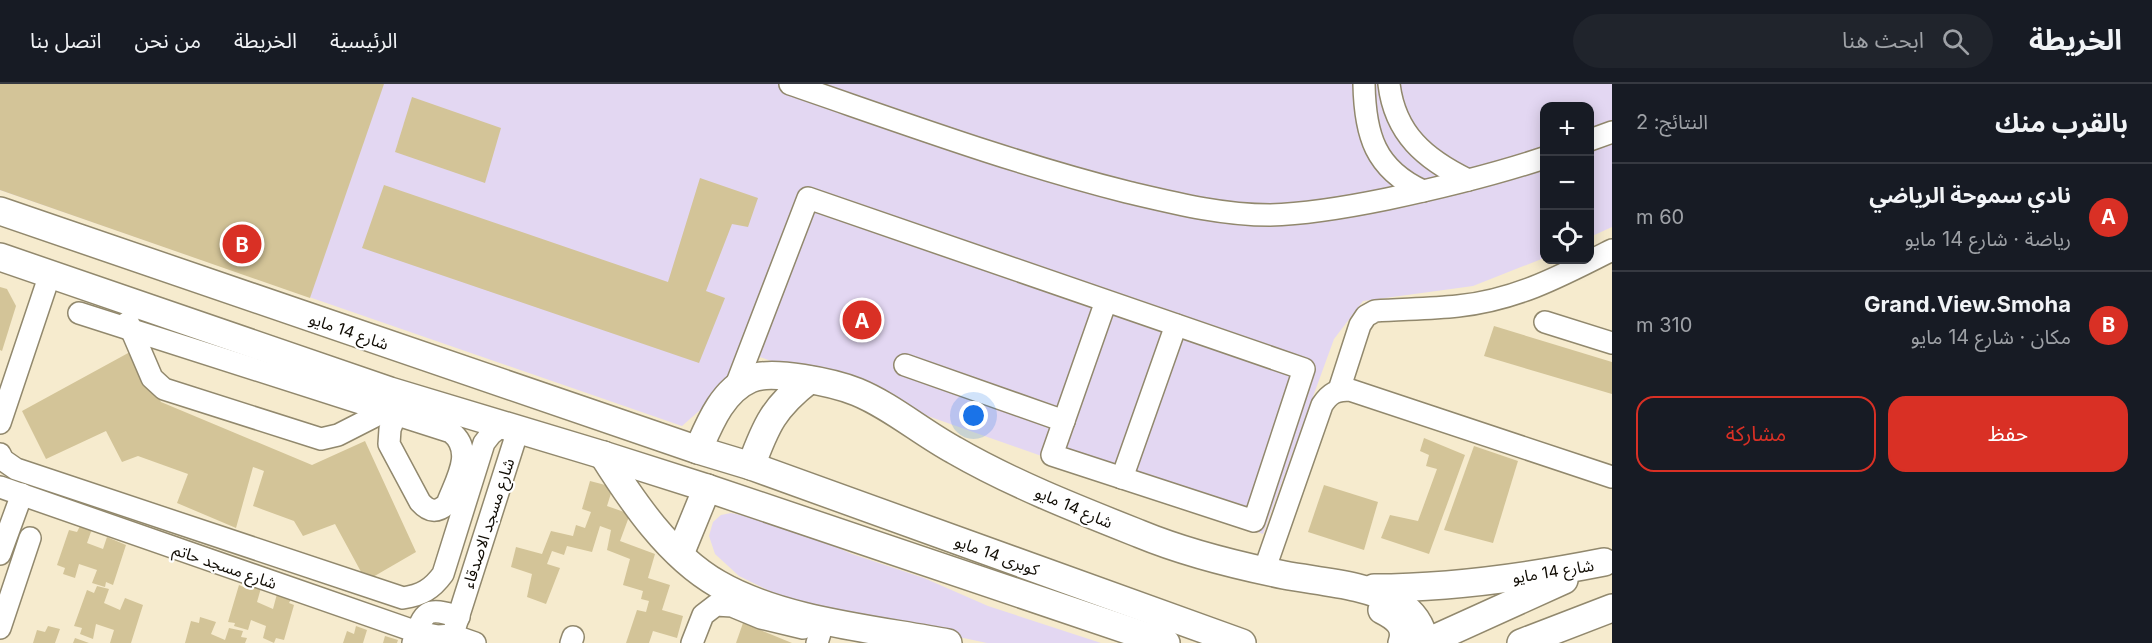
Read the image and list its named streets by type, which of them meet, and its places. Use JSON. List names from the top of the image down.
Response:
{
  "streets": {
    "main road": ["شارع 14 مايو", "كوبرى 14 مايو"],
    "street": ["شارع مسجد الاصدقاء", "شارع مسجد حاتم"]
  },
  "crossings": [
    ["شارع 14 مايو", "كوبرى 14 مايو"],
    ["شارع مسجد الاصدقاء", "شارع مسجد حاتم"]
  ],
  "page": {
    "header": "الخريطة",
    "search": "ابحث هنا",
    "nav": [
      "الرئيسية",
      "الخريطة",
      "من نحن",
      "اتصل بنا"
    ],
    "heading": ["بالقرب منك", "النتائج: 2"],
    "map_buttons": ["+", "−"],
    "list": [
      {
        "mark": "A",
        "name": "نادي سموحة الرياضي",
        "note": "رياضة · شارع 14 مايو",
        "value": "60 m"
      },
      {
        "mark": "B",
        "name": "Grand.View.Smoha",
        "note": "مكان · شارع 14 مايو",
        "value": "310 m"
      }
    ],
    "pins": ["B", "A"],
    "buttons": ["حفظ", "مشاركة"]
  }
}
